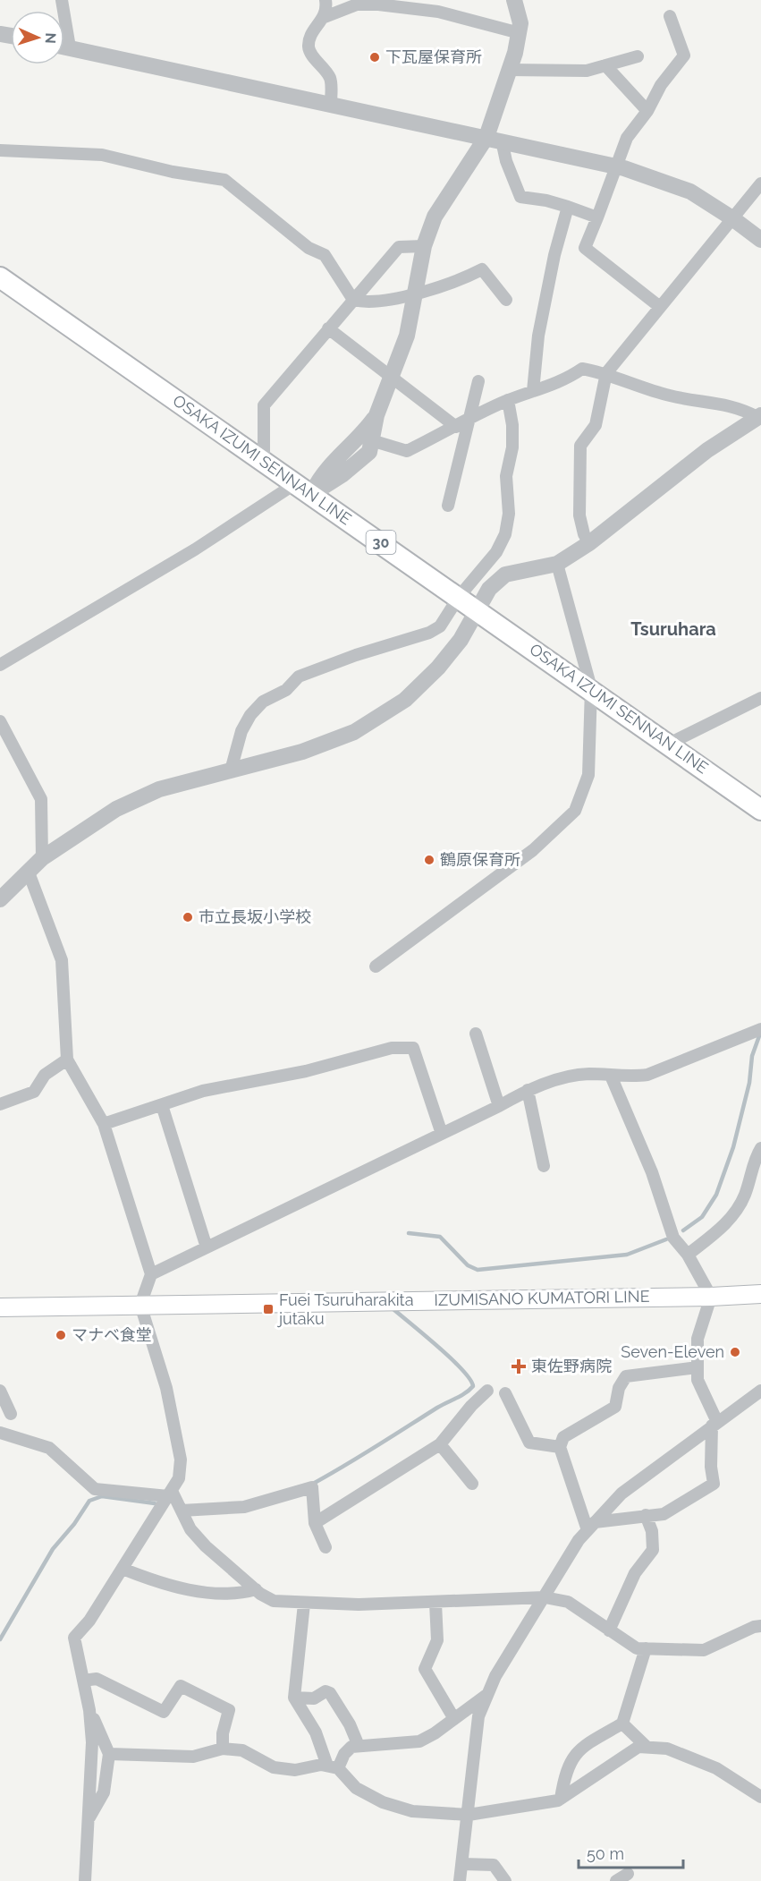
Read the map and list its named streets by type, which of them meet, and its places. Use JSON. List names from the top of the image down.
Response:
{
  "streets": {
    "main road": ["OSAKA IZUMI SENNAN LINE", "30", "IZUMISANO KUMATORI LINE"]
  },
  "districts": ["Tsuruhara"],
  "places": {
    "other": [
      "下瓦屋保育所",
      "鶴原保育所",
      "市立長坂小学校",
      "マナベ食堂",
      "Seven-Eleven"
    ],
    "transit": ["Fuei Tsuruharakita jutaku"],
    "health": ["東佐野病院"]
  },
  "scale_bar": "50 m",
  "north": "right"
}
